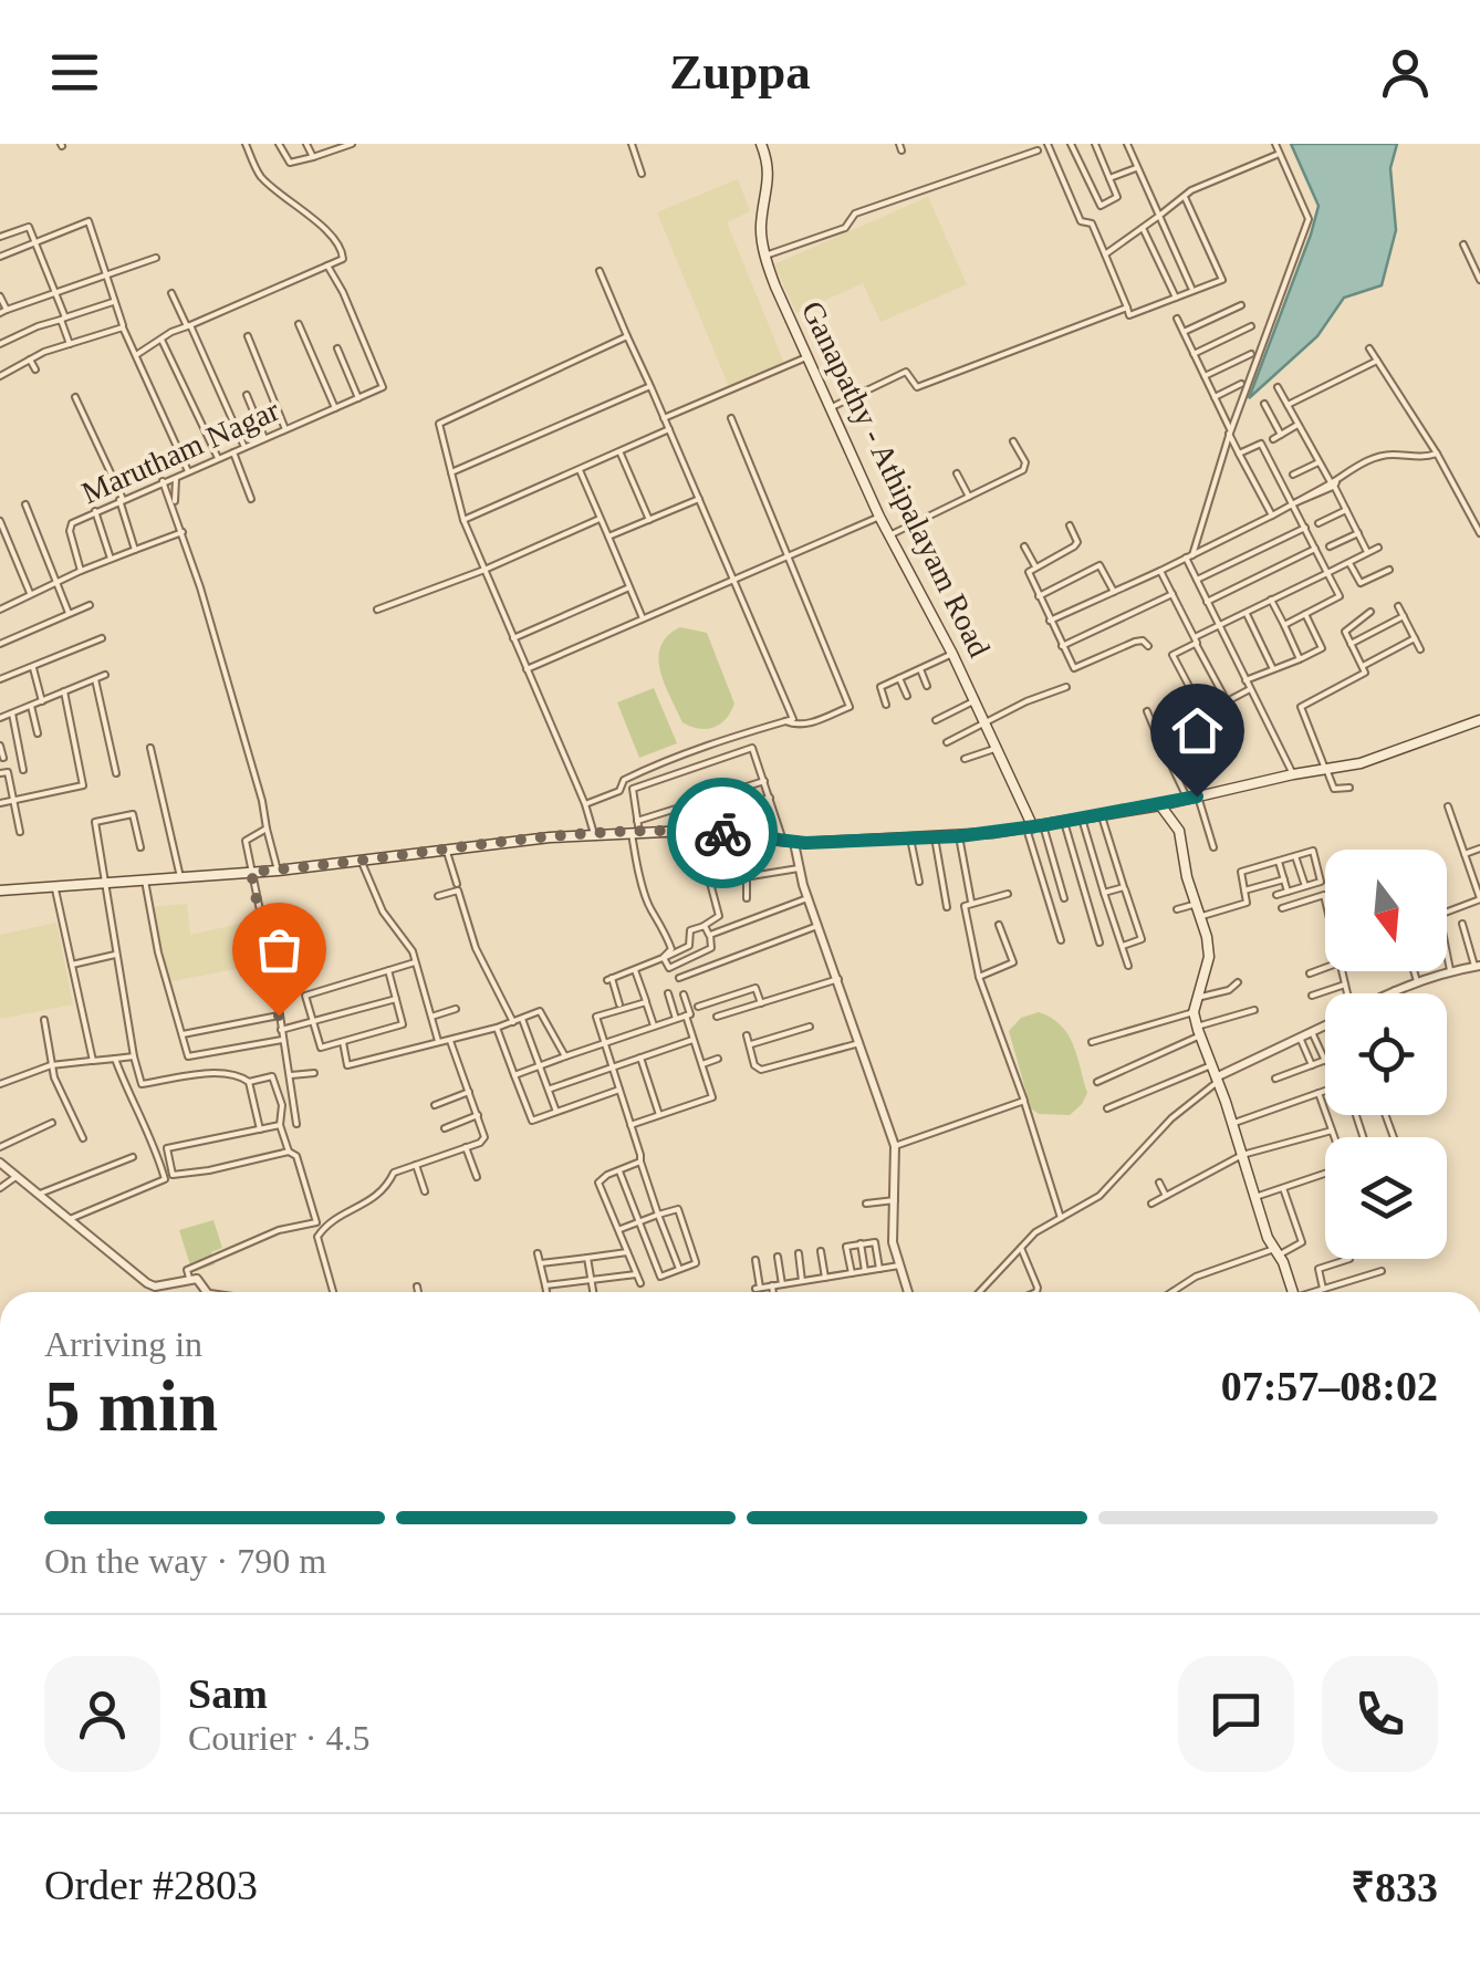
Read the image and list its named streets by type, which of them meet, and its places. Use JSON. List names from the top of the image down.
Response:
{
  "streets": {
    "main road": ["Ganapathy - Athipalayam Road"],
    "street": ["Marutham Nagar"]
  },
  "north": "bottom",
  "page": {
    "header": "Zuppa",
    "heading": ["5 min", "Arriving in", "07:57–08:02"],
    "panel": [
      "Sam",
      "Courier · 4.5",
      "Order #2803",
      "₹833"
    ],
    "bar": "On the way · 790 m"
  }
}
